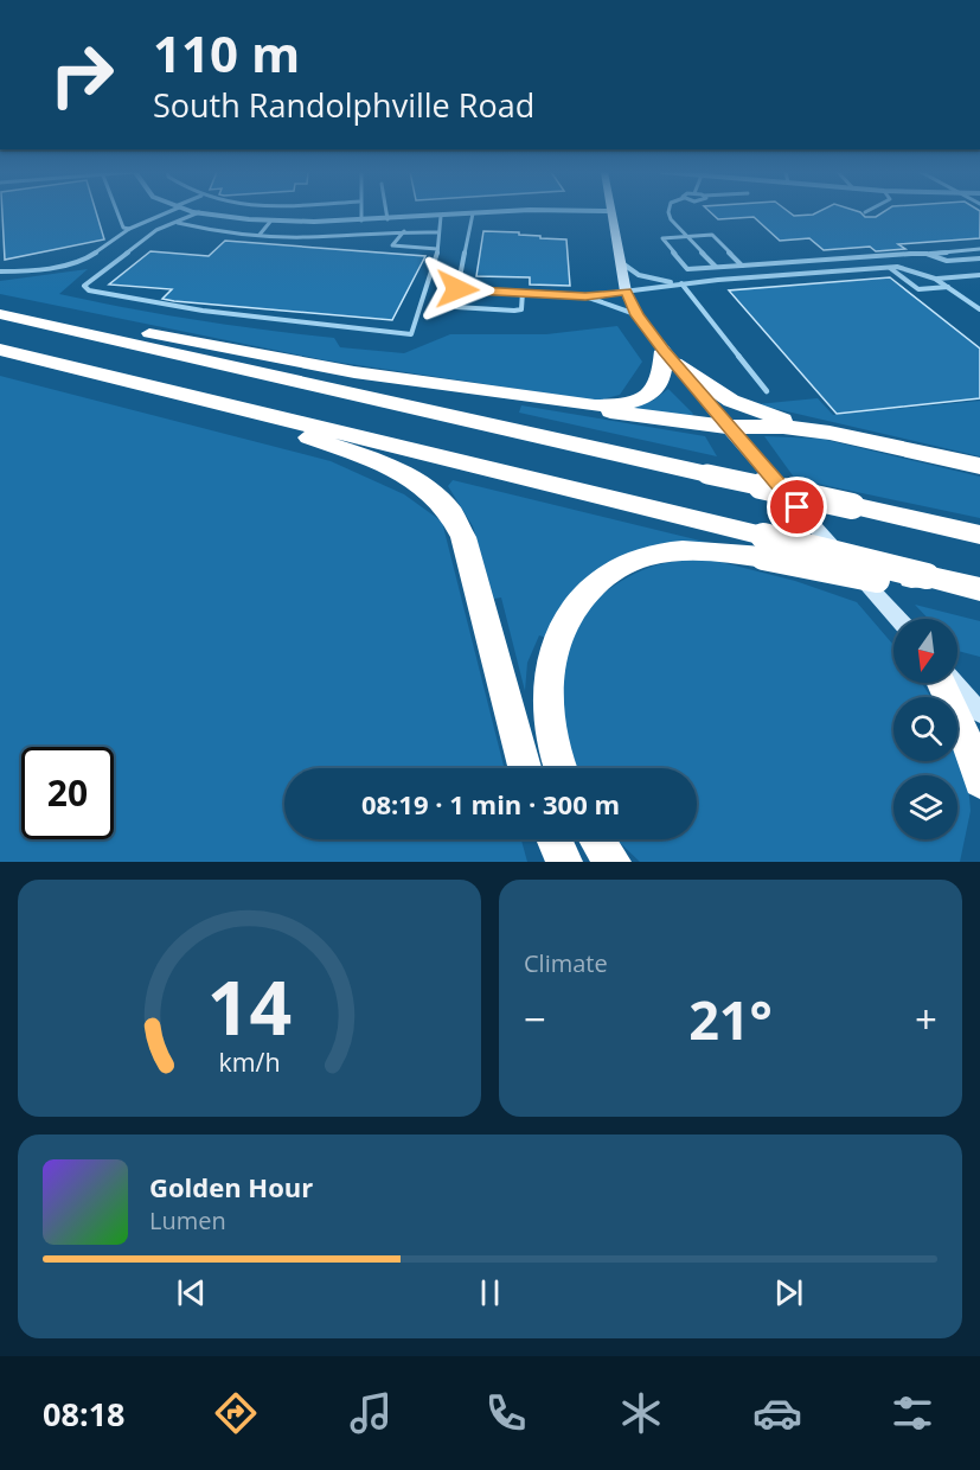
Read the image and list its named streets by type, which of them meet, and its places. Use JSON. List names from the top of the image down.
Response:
{
  "north": "bottom",
  "page": {
    "turn": ["110 m", "South Randolphville Road"],
    "limit": "20",
    "trip": "08:19 · 1 min · 300 m",
    "tile": "Climate",
    "heat": ["−", "21°", "+"],
    "song": ["Golden Hour", "Lumen"],
    "tabs": "08:18",
    "gauge": ["14", "km/h"]
  }
}
